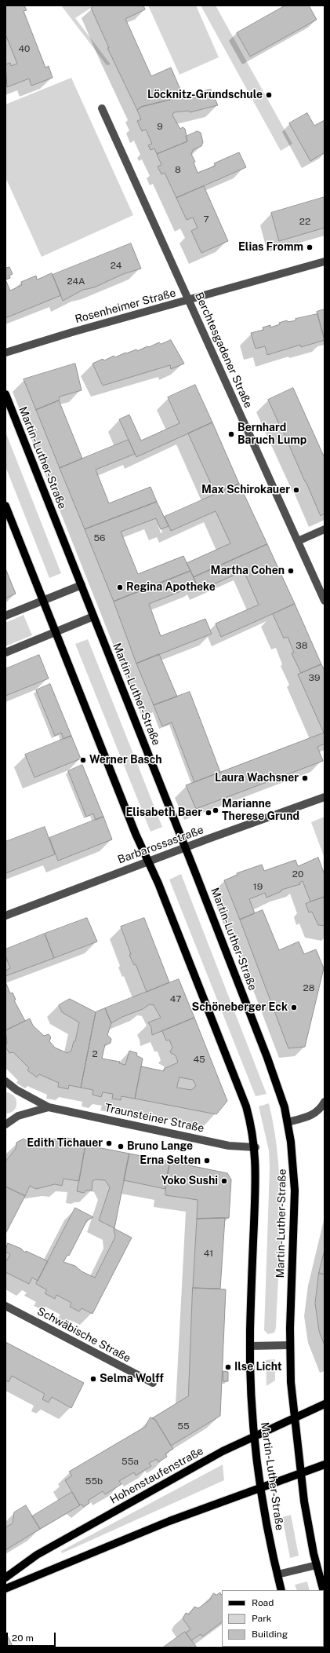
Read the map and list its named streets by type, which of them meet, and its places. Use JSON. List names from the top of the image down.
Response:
{
  "streets": {
    "main road": ["Martin-Luther-Straße", "Hohenstaufenstraße"],
    "street": [
      "Rosenheimer Straße",
      "Berchtesgadener Straße",
      "Barbarossastraße",
      "Traunsteiner Straße",
      "Schwäbische Straße"
    ]
  },
  "crossings": [
    ["Rosenheimer Straße", "Berchtesgadener Straße"],
    ["Martin-Luther-Straße", "Barbarossastraße"],
    ["Martin-Luther-Straße", "Traunsteiner Straße"],
    ["Martin-Luther-Straße", "Hohenstaufenstraße"]
  ],
  "places": [
    "Löcknitz-Grundschule",
    "Elias Fromm",
    "Bernhard Baruch Lump",
    "Max Schirokauer",
    "Martha Cohen",
    "Regina Apotheke",
    "Werner Basch",
    "Laura Wachsner",
    "Marianne Therese Grund",
    "Elisabeth Baer",
    "Schöneberger Eck",
    "Edith Tichauer",
    "Bruno Lange",
    "Erna Selten",
    "Yoko Sushi",
    "Ilse Licht",
    "Selma Wolff"
  ],
  "house_numbers": [
    "40",
    "9",
    "8",
    "7",
    "22",
    "24",
    "24A",
    "56",
    "38",
    "39",
    "20",
    "19",
    "28",
    "47",
    "2",
    "45",
    "41",
    "55",
    "55a",
    "55b"
  ],
  "legend": ["Road", "Park", "Building"],
  "scale_bar": "20 m"
}
